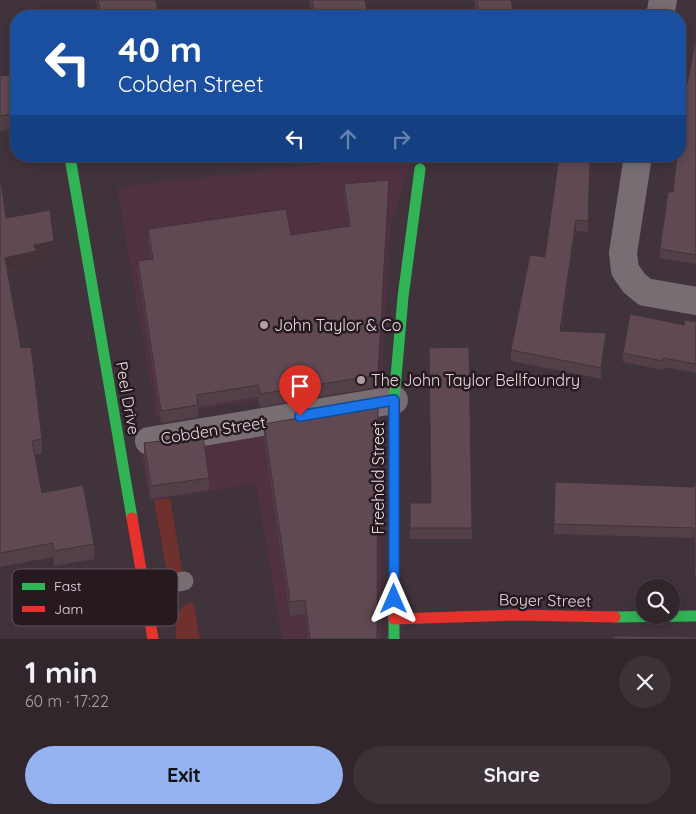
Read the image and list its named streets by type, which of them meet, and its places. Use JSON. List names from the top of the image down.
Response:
{
  "streets": {
    "street": [
      "Peel Drive",
      "Cobden Street",
      "Freehold Street",
      "Boyer Street"
    ]
  },
  "crossings": [
    ["Cobden Street", "Freehold Street"],
    ["Freehold Street", "Boyer Street"]
  ],
  "places": ["John Taylor & Co", "The John Taylor Bellfoundry"],
  "legend": ["Fast", "Jam"],
  "page": {
    "turn": ["40 m", "Cobden Street"],
    "heading": ["1 min", "60 m · 17:22"],
    "buttons": ["Exit", "Share"]
  }
}
